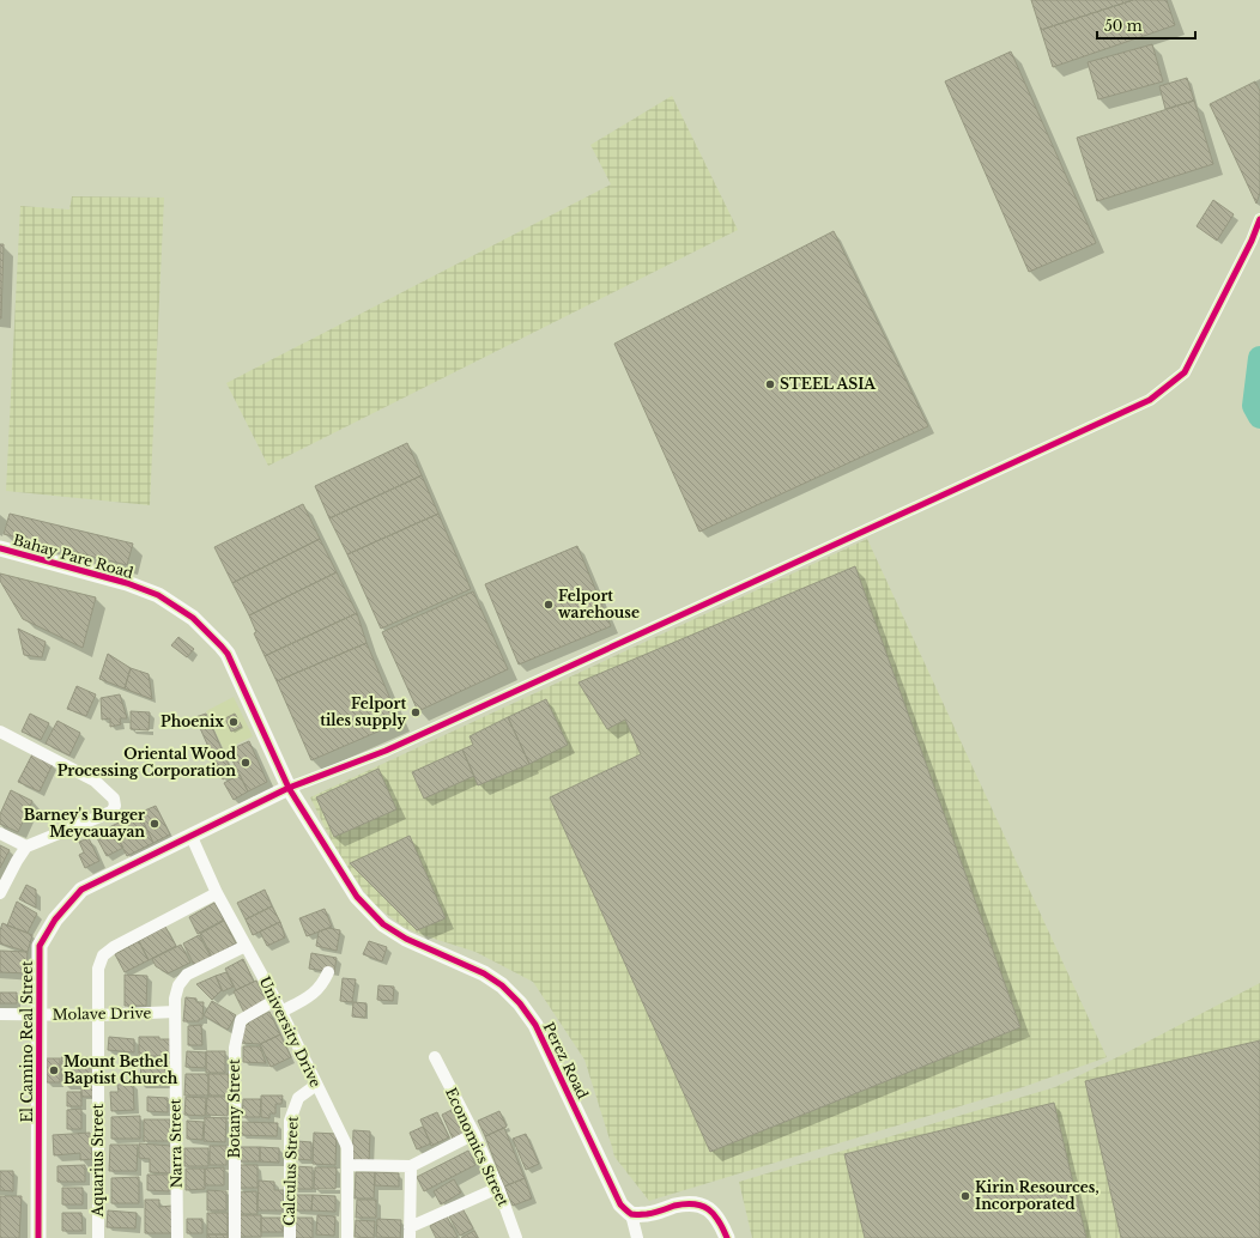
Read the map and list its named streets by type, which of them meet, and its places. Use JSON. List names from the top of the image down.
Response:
{
  "streets": {
    "street": [
      "Bahay Pare Road",
      "Molave Drive",
      "University Drive",
      "El Camino Real Street",
      "Perez Road",
      "Botany Street",
      "Narra Street",
      "Economics Street",
      "Aquarius Street",
      "Calculus Street"
    ]
  },
  "crossings": [
    ["Bahay Pare Road", "El Camino Real Street"],
    ["Bahay Pare Road", "Perez Road"],
    ["Molave Drive", "El Camino Real Street"],
    ["Molave Drive", "Narra Street"],
    ["Molave Drive", "Aquarius Street"],
    ["University Drive", "El Camino Real Street"],
    ["University Drive", "Botany Street"],
    ["University Drive", "Narra Street"],
    ["University Drive", "Aquarius Street"],
    ["University Drive", "Calculus Street"],
    ["El Camino Real Street", "Perez Road"]
  ],
  "places": [
    "STEEL ASIA",
    "Felport warehouse",
    "Felport tiles supply",
    "Phoenix",
    "Oriental Wood Processing Corporation",
    "Barney's Burger Meycauayan",
    "Mount Bethel Baptist Church",
    "Kirin Resources, Incorporated"
  ],
  "scale_bar": "50 m"
}
